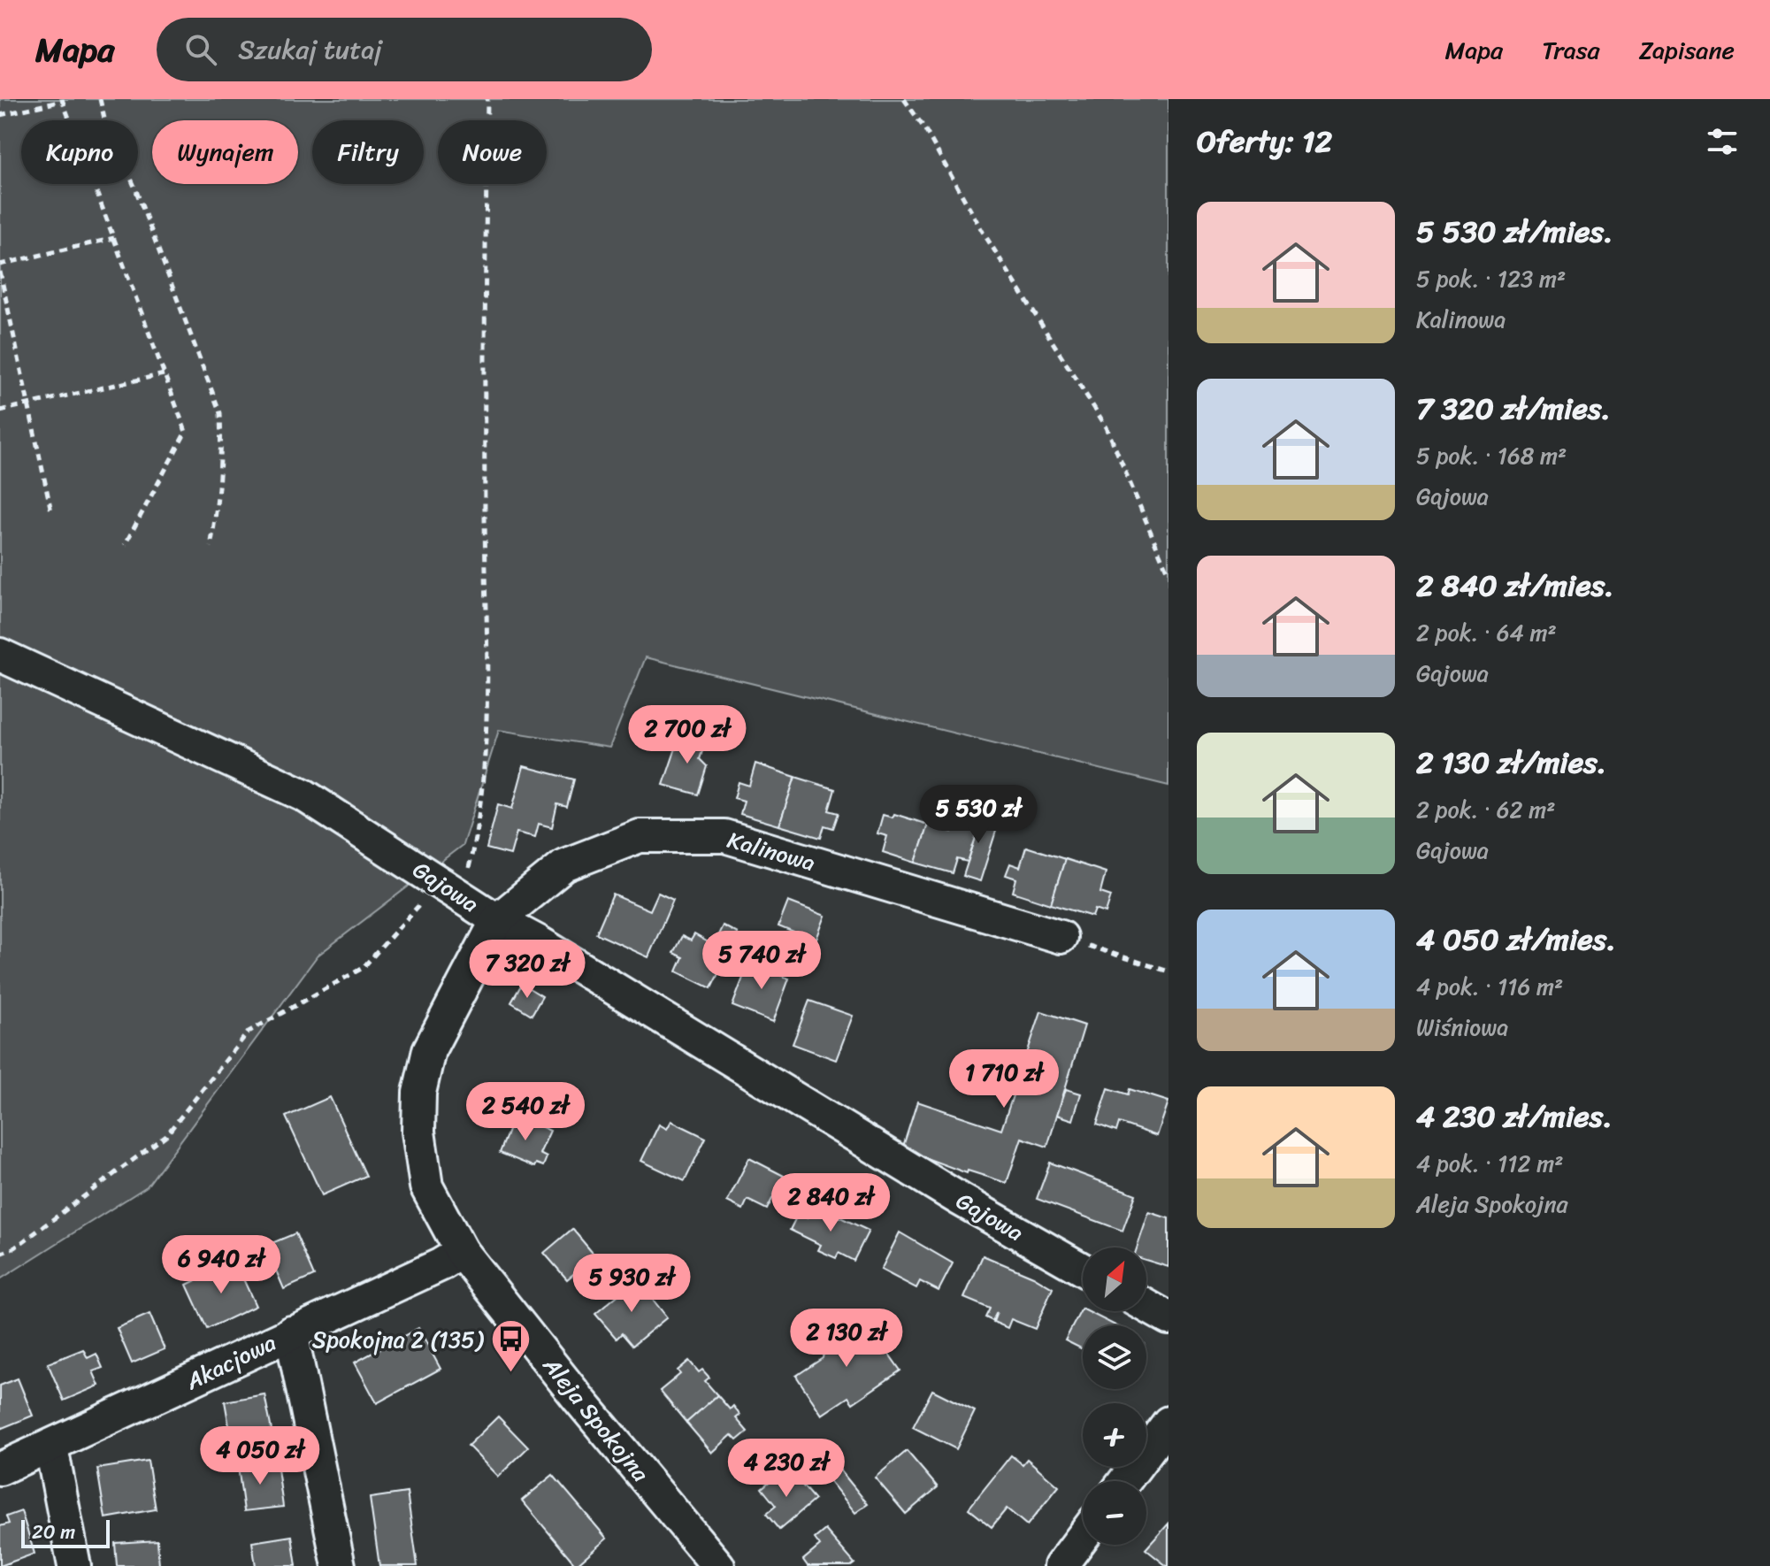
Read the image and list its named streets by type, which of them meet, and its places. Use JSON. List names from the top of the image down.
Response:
{
  "streets": {
    "street": [
      "Kalinowa",
      "Gajowa",
      "Akacjowa",
      "Aleja Spokojna"
    ]
  },
  "crossings": [
    ["Kalinowa", "Gajowa"],
    ["Kalinowa", "Aleja Spokojna"],
    ["Gajowa", "Aleja Spokojna"],
    ["Akacjowa", "Aleja Spokojna"]
  ],
  "places": {
    "bus stop": ["Spokojna 2 (135)"]
  },
  "scale_bar": "20 m",
  "north": "top right",
  "page": {
    "header": "Mapa",
    "search": "Szukaj tutaj",
    "nav": ["Mapa", "Trasa", "Zapisane"],
    "heading": "Oferty: 12",
    "chip": [
      "Kupno",
      "Wynajem",
      "Filtry",
      "Nowe"
    ],
    "list": [
      {
        "name": "5 530 zł/mies.",
        "note": "5 pok. · 123 m² · Kalinowa"
      },
      {
        "name": "7 320 zł/mies.",
        "note": "5 pok. · 168 m² · Gajowa"
      },
      {
        "name": "2 840 zł/mies.",
        "note": "2 pok. · 64 m² · Gajowa"
      },
      {
        "name": "2 130 zł/mies.",
        "note": "2 pok. · 62 m² · Gajowa"
      },
      {
        "name": "4 050 zł/mies.",
        "note": "4 pok. · 116 m² · Wiśniowa"
      },
      {
        "name": "4 230 zł/mies.",
        "note": "4 pok. · 112 m² · Aleja Spokojna"
      }
    ],
    "price": [
      "2 700 zł",
      "5 530 zł",
      "5 740 zł",
      "7 320 zł",
      "1 710 zł",
      "2 540 zł",
      "2 840 zł",
      "6 940 zł",
      "5 930 zł",
      "2 130 zł",
      "4 050 zł",
      "4 230 zł"
    ],
    "map_buttons": ["+", "−"],
    "scale": "20 m"
  }
}
